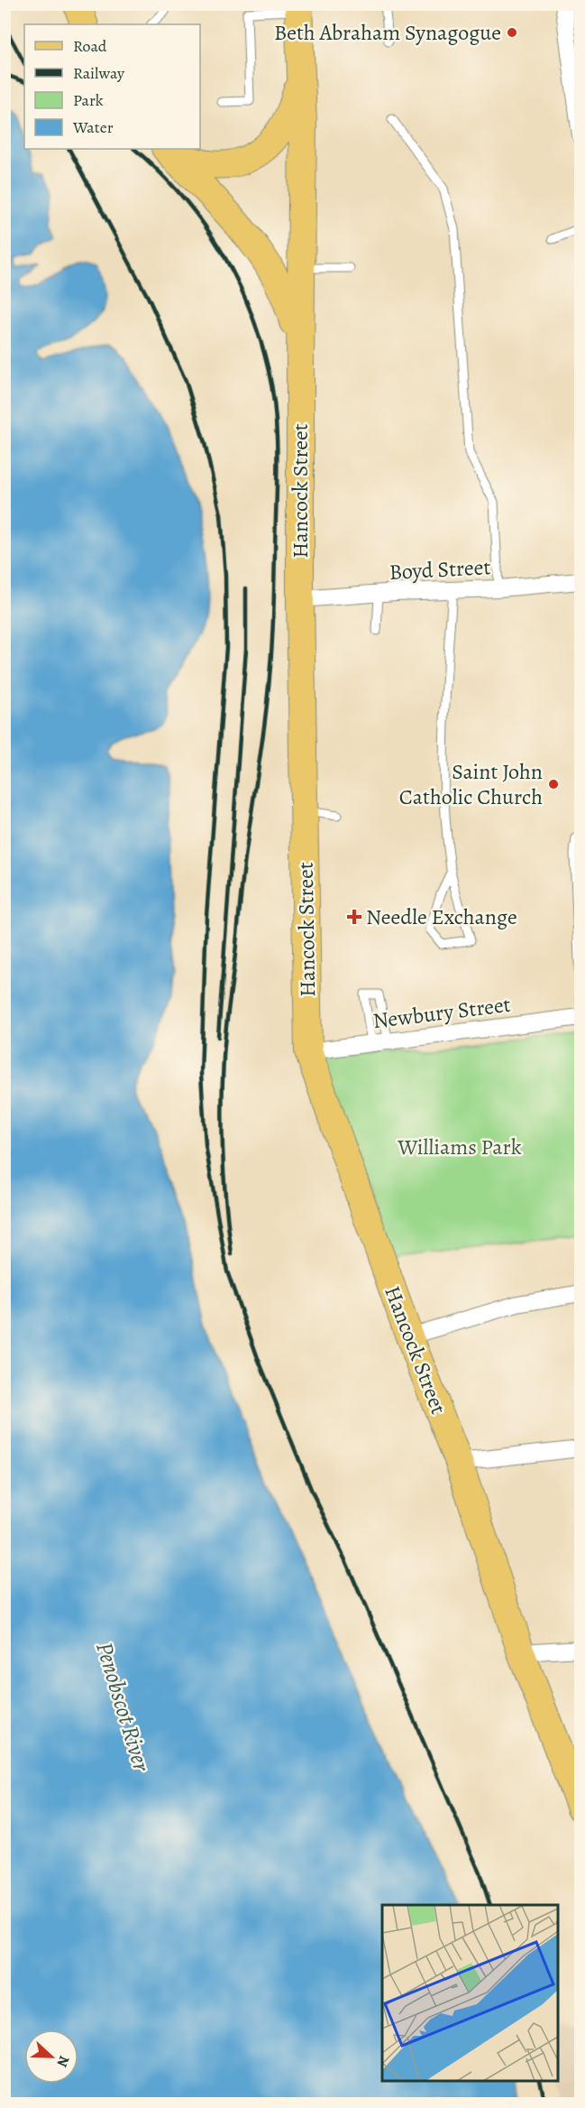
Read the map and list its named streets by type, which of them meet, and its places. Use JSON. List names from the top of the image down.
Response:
{
  "streets": {
    "main road": ["Hancock Street"],
    "street": ["Boyd Street", "Newbury Street"]
  },
  "crossings": [
    ["Hancock Street", "Boyd Street"],
    ["Hancock Street", "Newbury Street"]
  ],
  "water": ["Penobscot River"],
  "parks": ["Williams Park"],
  "places": {
    "other": ["Beth Abraham Synagogue", "Saint John Catholic Church"],
    "health": ["Needle Exchange"]
  },
  "legend": [
    "Road",
    "Railway",
    "Park",
    "Water"
  ],
  "north": "right"
}
